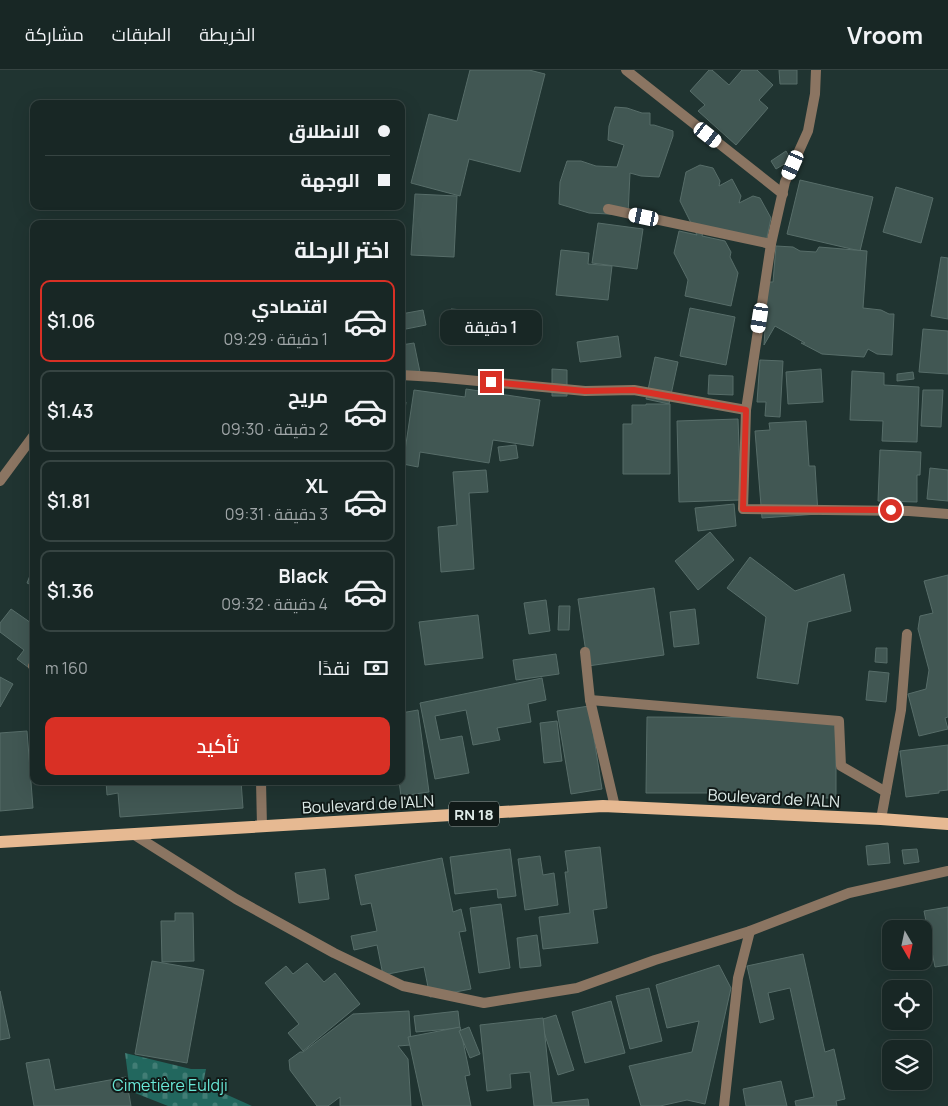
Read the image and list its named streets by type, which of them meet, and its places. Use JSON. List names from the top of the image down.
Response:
{
  "streets": {
    "main road": ["Boulevard de l'ALN", "RN 18"]
  },
  "parks": ["Cimetière Euldji"],
  "north": "bottom",
  "page": {
    "header": "Vroom",
    "nav": ["الخريطة", "الطبقات", "مشاركة"],
    "banner": ["الانطلاق", "الوجهة"],
    "heading": "اختر الرحلة",
    "list": [
      {
        "name": "اقتصادي",
        "note": "1 دقيقة · 09:29",
        "value": "$1.06"
      },
      {
        "name": "مريح",
        "note": "2 دقيقة · 09:30",
        "value": "$1.43"
      },
      {
        "name": "XL",
        "note": "3 دقيقة · 09:31",
        "value": "$1.81"
      },
      {
        "name": "Black",
        "note": "4 دقيقة · 09:32",
        "value": "$1.36"
      }
    ],
    "bubble": "1 دقيقة",
    "pay": ["نقدًا", "160 m"],
    "buttons": "تأكيد"
  }
}
